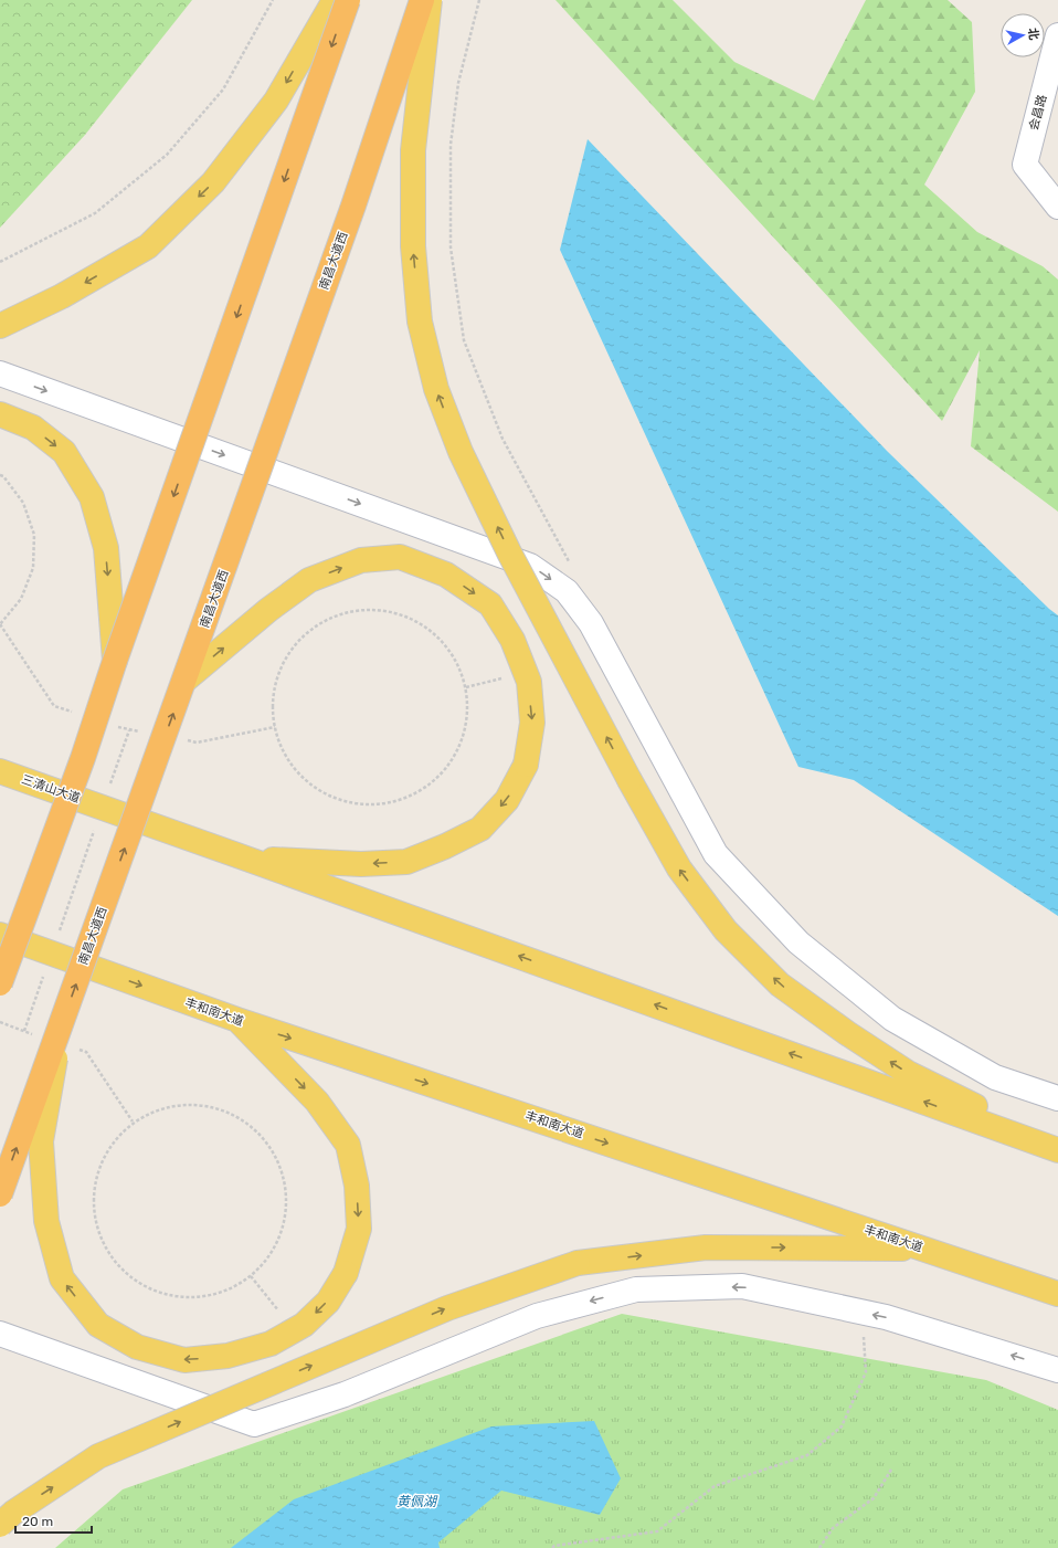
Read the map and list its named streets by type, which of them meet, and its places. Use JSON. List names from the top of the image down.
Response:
{
  "streets": {
    "highway": ["南昌大道西"],
    "main road": ["会昌路", "三清山大道", "丰和南大道"]
  },
  "water": ["黄佩湖"],
  "scale_bar": "20 m",
  "north": "right"
}
